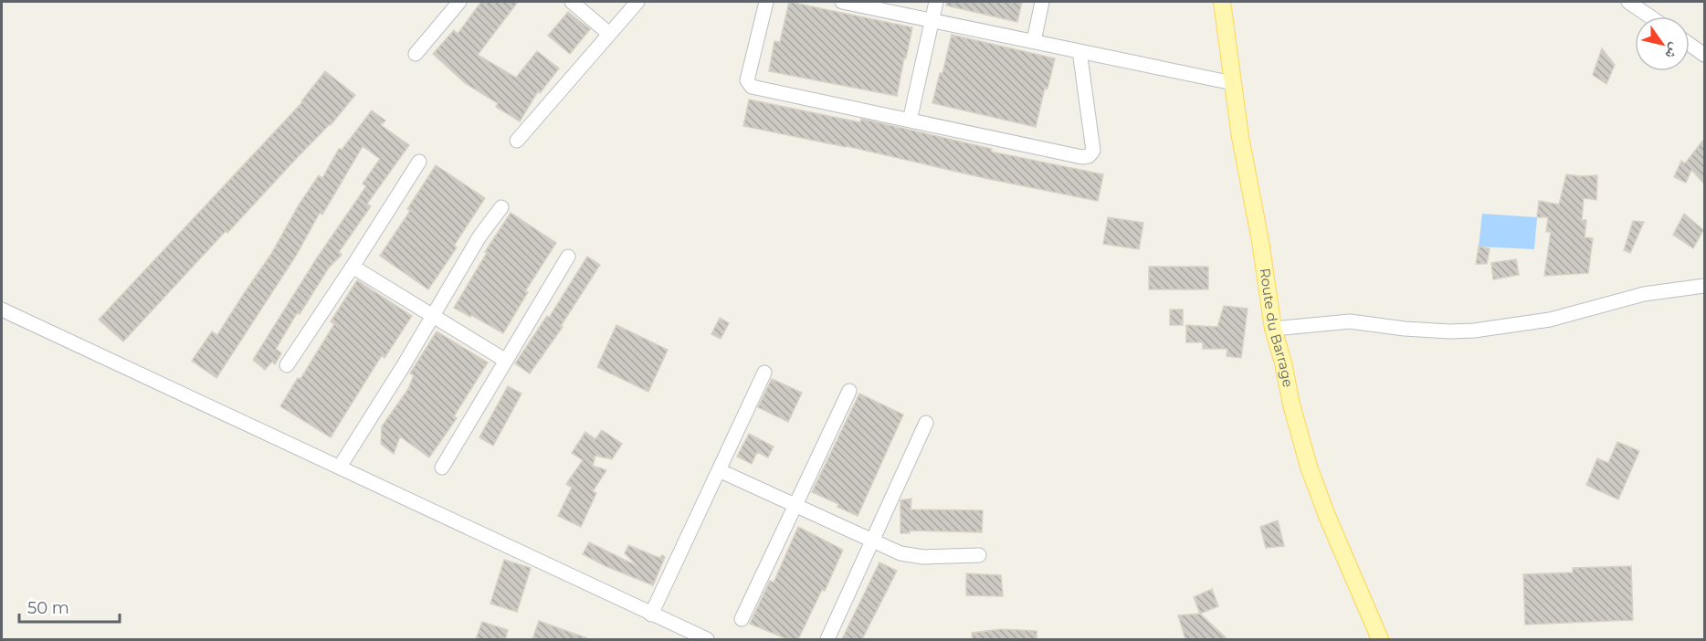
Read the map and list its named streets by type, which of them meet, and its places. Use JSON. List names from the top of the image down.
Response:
{
  "streets": {
    "main road": ["Route du Barrage"]
  },
  "scale_bar": "50 m",
  "north": "bottom right"
}
